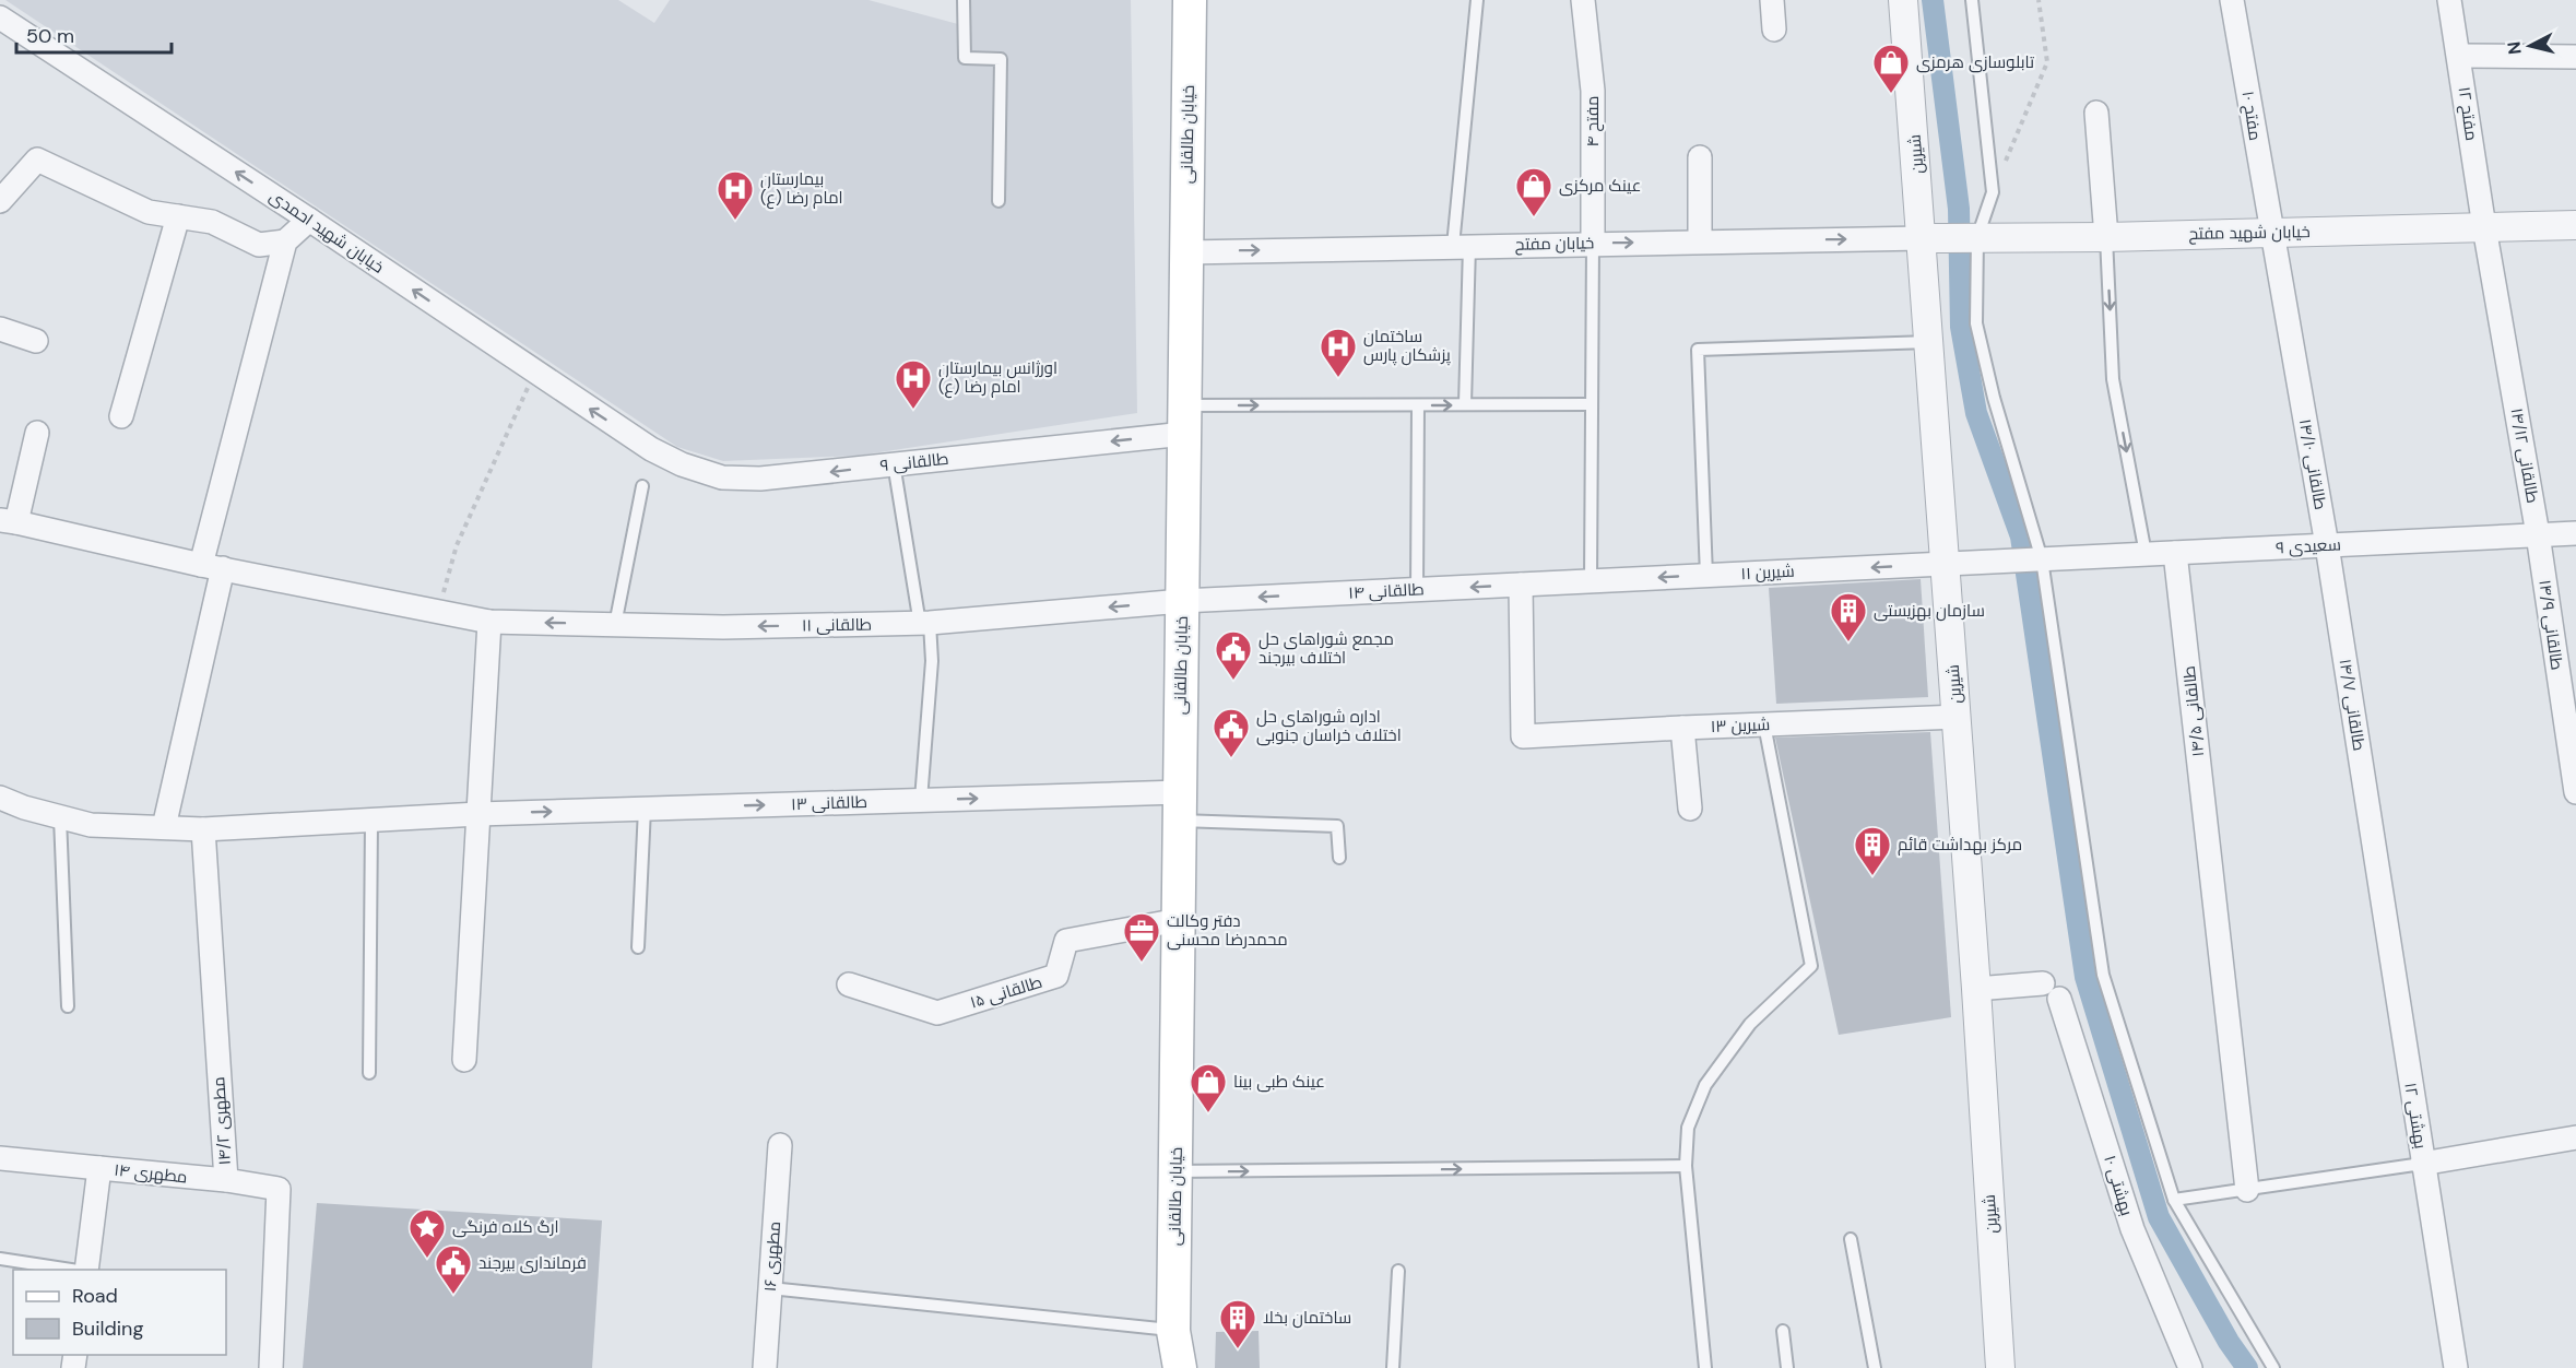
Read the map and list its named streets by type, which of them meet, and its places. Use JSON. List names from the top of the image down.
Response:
{
  "streets": {
    "main road": ["خیابان طالقانی"],
    "street": [
      "مفتح ۱۲",
      "مفتح ۱۰",
      "مفتح ۴",
      "شیرین",
      "خیابان شهید احمدی",
      "خیابان شهید مفتح",
      "خیابان مفتح",
      "طالقانی ۱۴/۱۲",
      "طالقانی ۹",
      "طالقانی ۱۴/۱۰",
      "سعیدی ۹",
      "شیرین ۱۱",
      "طالقانی ۱۴",
      "طالقانی ۱۱",
      "طالقانی ۱۴/۹",
      "طالقانی ۱۴/۷",
      "طالقانی ۱۴/۵",
      "شیرین ۱۳",
      "طالقانی ۱۳",
      "طالقانی ۱۵",
      "بهشتی ۱۲",
      "مطهری ۱۴/۲",
      "مطهری ۱۴",
      "بهشتی ۱۰",
      "مطهری ۱۶"
    ]
  },
  "crossings": [
    ["مفتح ۱۲", "خیابان شهید مفتح"],
    ["مفتح ۱۲", "طالقانی ۱۴/۱۲"],
    ["مفتح ۱۰", "خیابان شهید مفتح"],
    ["مفتح ۱۰", "طالقانی ۱۴/۱۰"],
    ["مفتح ۴", "خیابان مفتح"],
    ["خیابان طالقانی", "خیابان مفتح"],
    ["خیابان طالقانی", "طالقانی ۹"],
    ["خیابان طالقانی", "طالقانی ۱۴"],
    ["خیابان طالقانی", "طالقانی ۱۱"],
    ["خیابان طالقانی", "طالقانی ۱۳"],
    ["خیابان طالقانی", "طالقانی ۱۵"],
    ["شیرین", "خیابان شهید مفتح"],
    ["شیرین", "خیابان مفتح"],
    ["شیرین", "شیرین ۱۱"],
    ["شیرین", "شیرین ۱۳"],
    ["خیابان شهید احمدی", "طالقانی ۹"],
    ["خیابان شهید مفتح", "خیابان مفتح"],
    ["طالقانی ۱۴/۱۲", "سعیدی ۹"],
    ["طالقانی ۱۴/۱۲", "طالقانی ۱۴/۹"],
    ["طالقانی ۱۴/۱۰", "سعیدی ۹"],
    ["طالقانی ۱۴/۱۰", "طالقانی ۱۴/۷"],
    ["سعیدی ۹", "شیرین ۱۱"],
    ["سعیدی ۹", "طالقانی ۱۴/۹"],
    ["سعیدی ۹", "طالقانی ۱۴/۷"],
    ["سعیدی ۹", "طالقانی ۱۴/۵"],
    ["شیرین ۱۱", "طالقانی ۱۴"],
    ["طالقانی ۱۴", "طالقانی ۱۱"],
    ["طالقانی ۱۴", "شیرین ۱۳"],
    ["طالقانی ۱۴/۷", "بهشتی ۱۲"],
    ["طالقانی ۱۳", "مطهری ۱۴/۲"],
    ["مطهری ۱۴/۲", "مطهری ۱۴"]
  ],
  "one_way": [
    "خیابان شهید احمدی",
    "خیابان مفتح",
    "طالقانی ۹",
    "شیرین ۱۱",
    "طالقانی ۱۴",
    "طالقانی ۱۱",
    "طالقانی ۱۳"
  ],
  "places": {
    "shop": ["تابلوسازی هرمزی", "عینک مرکزی", "عینک طبی بینا"],
    "hospital": ["بیمارستان امام رضا (ع)", "ساختمان پزشکان پارس", "اورژانس بیمارستان امام رضا (ع)"],
    "building": ["سازمان بهزیستی", "مرکز بهداشت قائم", "ساختمان بخلا"],
    "public building": ["مجمع شوراهای حل اختلاف بیرجند", "اداره شوراهای حل اختلاف خراسان جنوبی", "فرمانداری بیرجند"],
    "office": ["دفتر وکالت محمدرضا محسنی"],
    "place": ["ارگ کلاه فرنگی"]
  },
  "legend": ["Road", "Building"],
  "scale_bar": "50 m",
  "north": "left"
}
